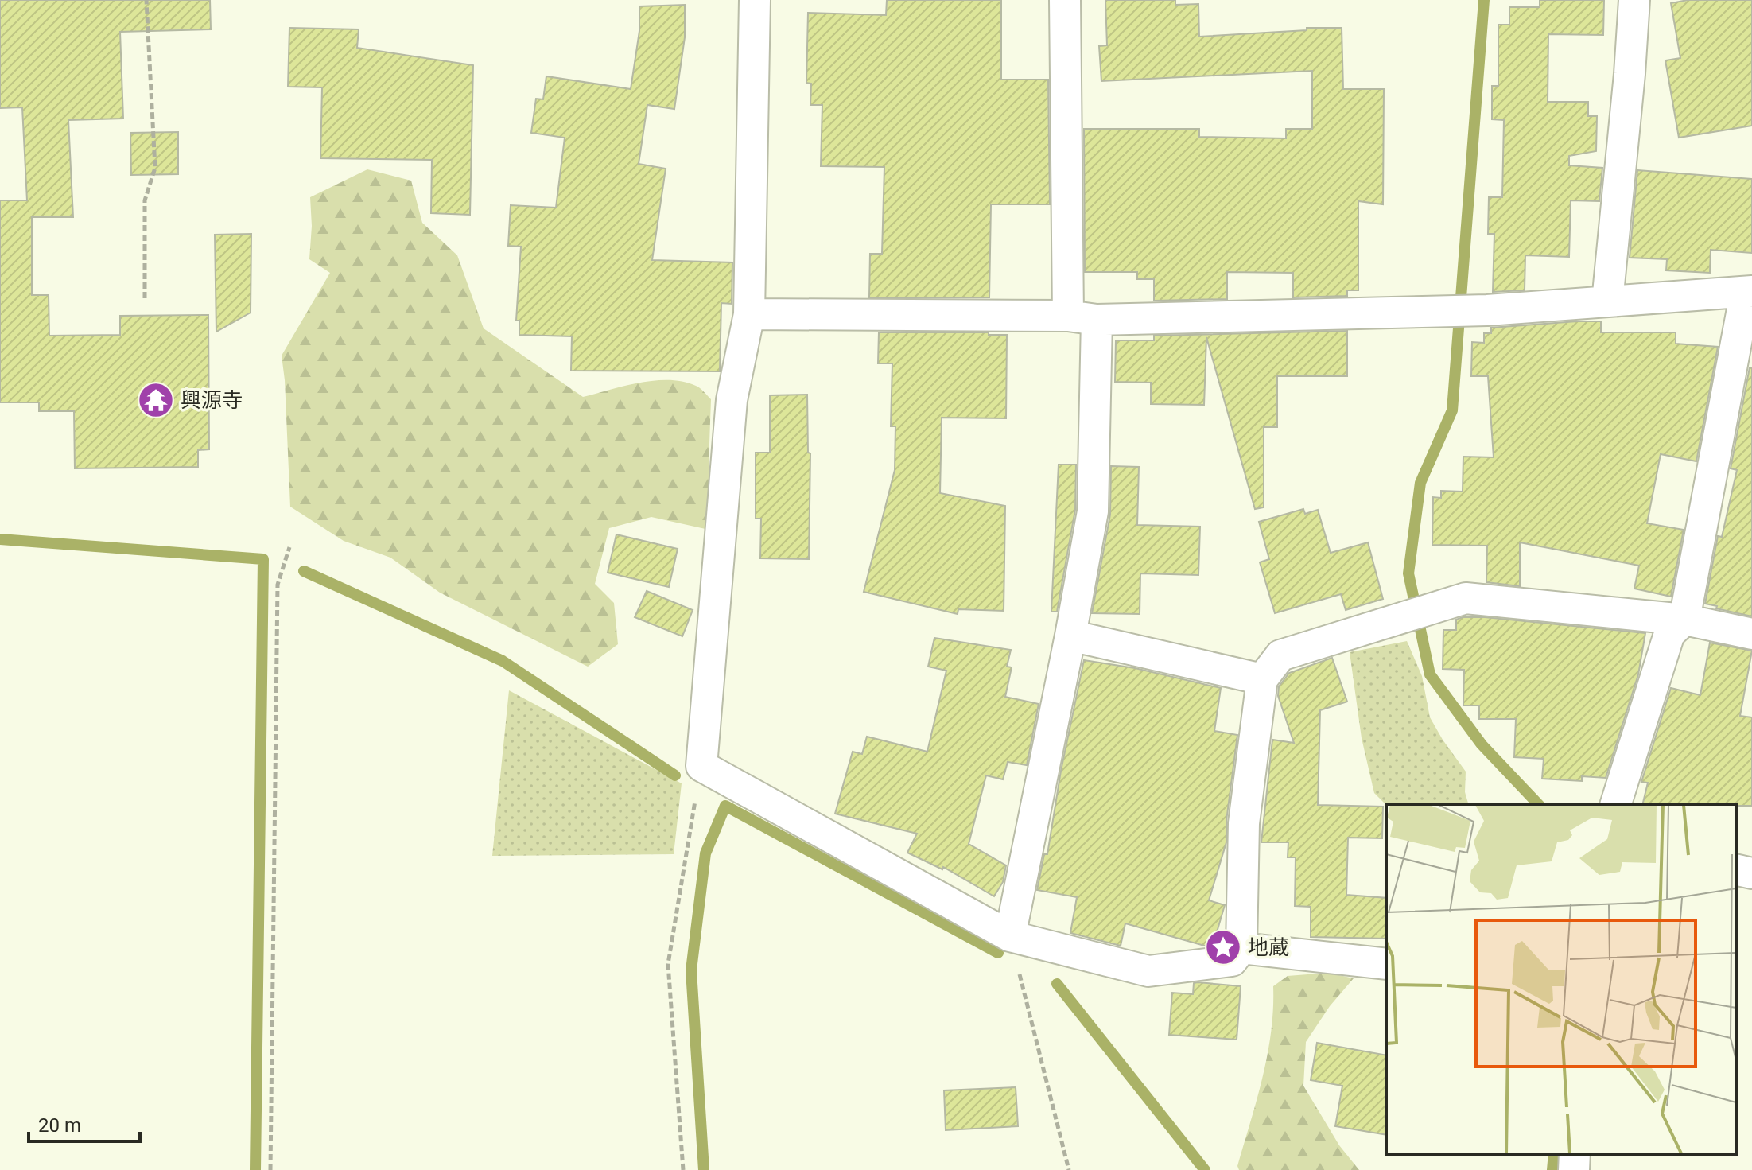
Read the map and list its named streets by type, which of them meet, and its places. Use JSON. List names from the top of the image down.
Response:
{
  "places": {
    "temple": ["興源寺"],
    "place": ["地蔵"]
  },
  "scale_bar": "20 m"
}
